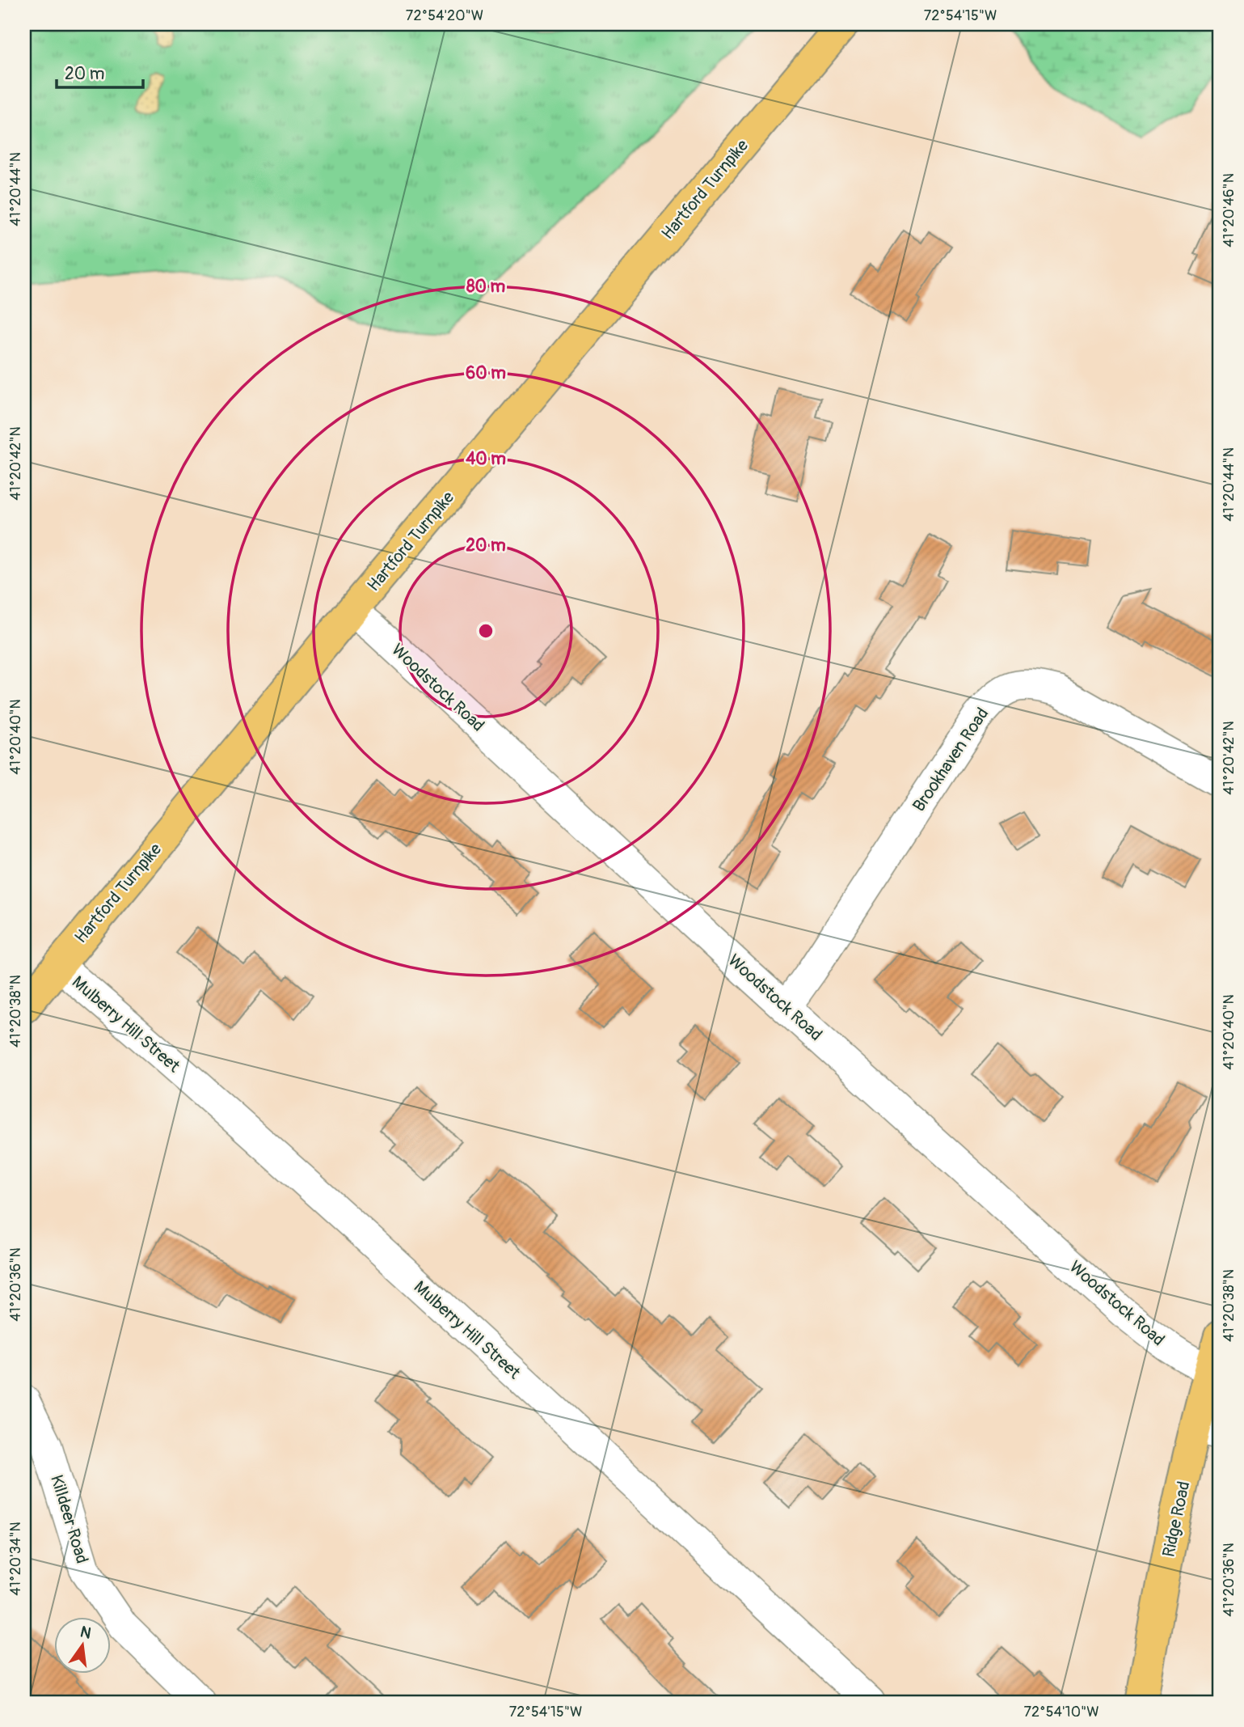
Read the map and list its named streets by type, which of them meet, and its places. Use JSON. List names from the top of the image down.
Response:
{
  "streets": {
    "main road": ["Hartford Turnpike", "Ridge Road"],
    "street": [
      "Woodstock Road",
      "Brookhaven Road",
      "Mulberry Hill Street",
      "Killdeer Road"
    ]
  },
  "crossings": [
    ["Hartford Turnpike", "Woodstock Road"],
    ["Hartford Turnpike", "Mulberry Hill Street"],
    ["Woodstock Road", "Brookhaven Road"],
    ["Woodstock Road", "Ridge Road"]
  ],
  "scale_bar": "20 m",
  "north": "top",
  "coordinates": [
    "72°54'20\"W",
    "72°54'15\"W",
    "41°20'44\"N",
    "41°20'46\"N",
    "41°20'42\"N",
    "41°20'40\"N",
    "41°20'38\"N",
    "41°20'36\"N",
    "41°20'34\"N",
    "72°54'10\"W"
  ],
  "rings": [
    "80 m",
    "60 m",
    "40 m",
    "20 m"
  ]
}
